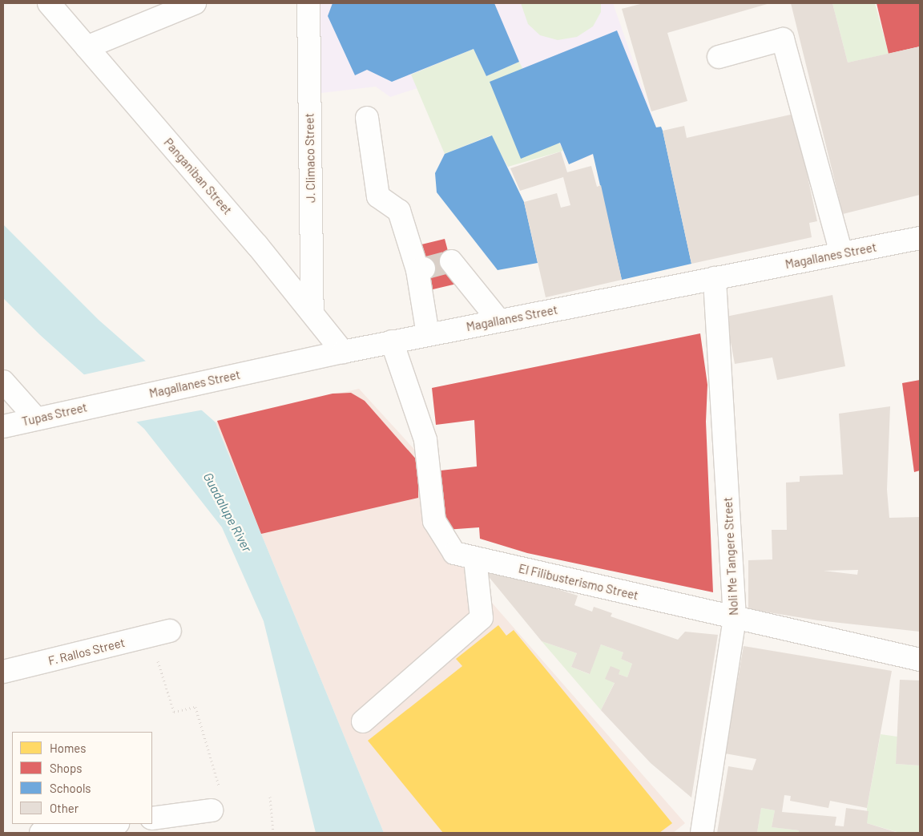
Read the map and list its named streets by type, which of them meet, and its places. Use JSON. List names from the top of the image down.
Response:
{
  "streets": {
    "street": [
      "J. Climaco Street",
      "Panganiban Street",
      "Magallanes Street",
      "Tupas Street",
      "Noli Me Tangere Street",
      "El Filibusterismo Street",
      "F. Rallos Street"
    ]
  },
  "crossings": [
    ["J. Climaco Street", "Panganiban Street"],
    ["Panganiban Street", "Magallanes Street"],
    ["Magallanes Street", "Tupas Street"],
    ["Magallanes Street", "Noli Me Tangere Street"],
    ["Magallanes Street", "El Filibusterismo Street"],
    ["Noli Me Tangere Street", "El Filibusterismo Street"]
  ],
  "water": ["Guadalupe River"],
  "legend": [
    "Homes",
    "Shops",
    "Schools",
    "Other"
  ]
}
